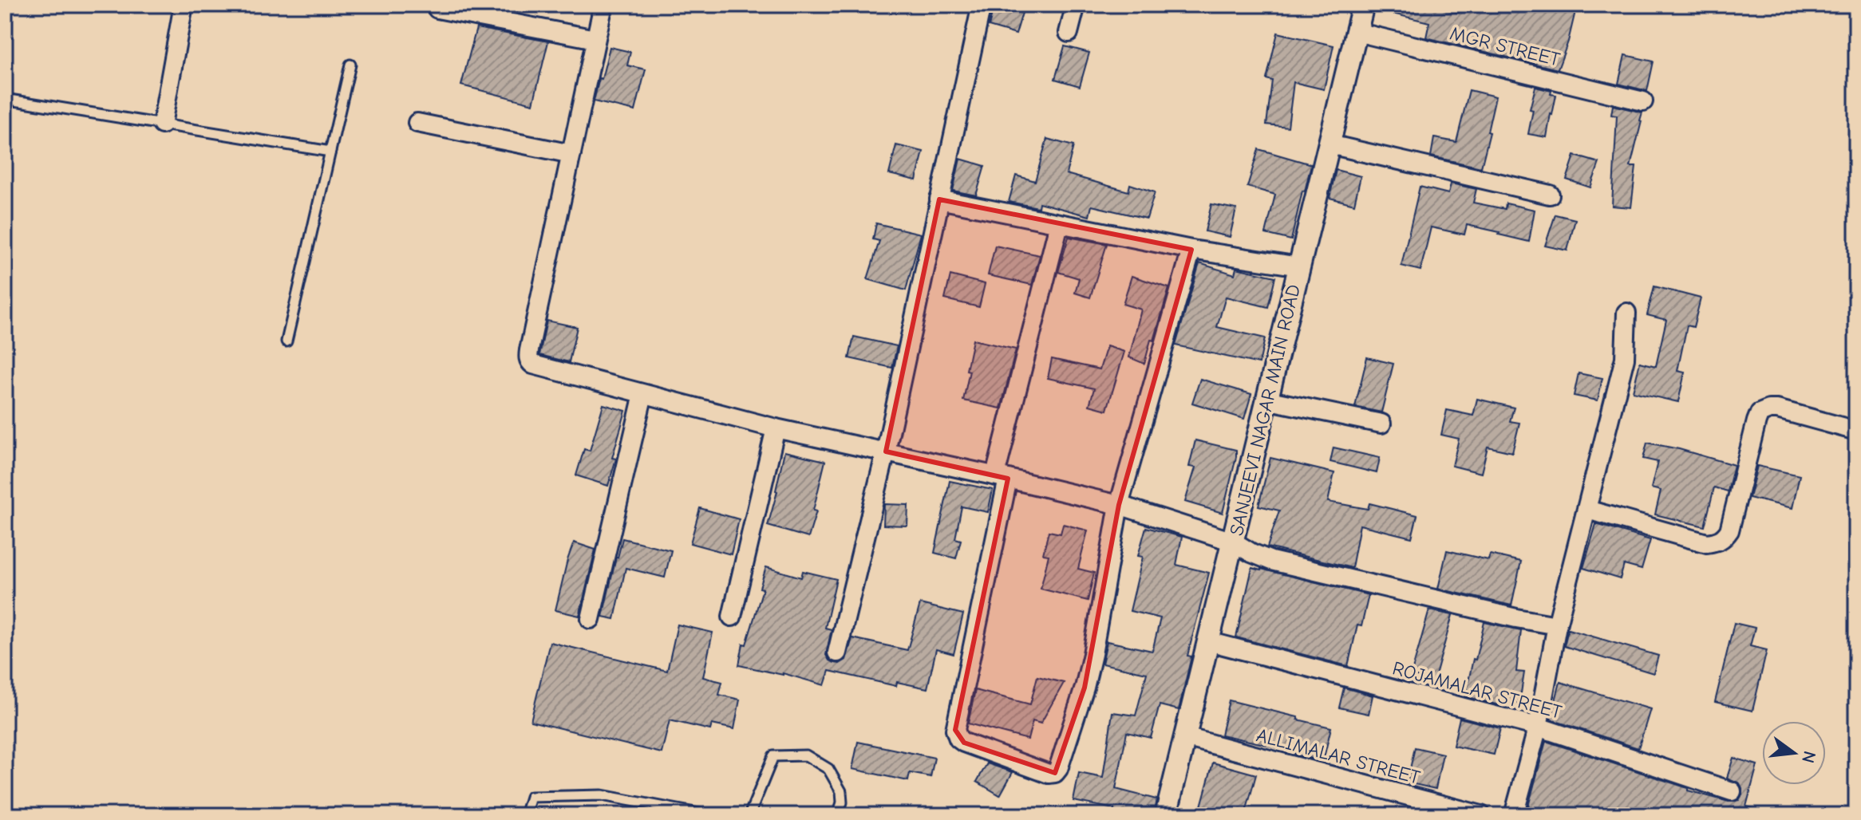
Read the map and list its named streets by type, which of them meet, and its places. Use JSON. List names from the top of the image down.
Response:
{
  "streets": {
    "street": [
      "MGR STREET",
      "SANJEEVI NAGAR MAIN ROAD",
      "ROJAMALAR STREET",
      "ALLIMALAR STREET"
    ]
  },
  "crossings": [
    ["MGR STREET", "SANJEEVI NAGAR MAIN ROAD"],
    ["SANJEEVI NAGAR MAIN ROAD", "ROJAMALAR STREET"],
    ["SANJEEVI NAGAR MAIN ROAD", "ALLIMALAR STREET"]
  ],
  "north": "right"
}
